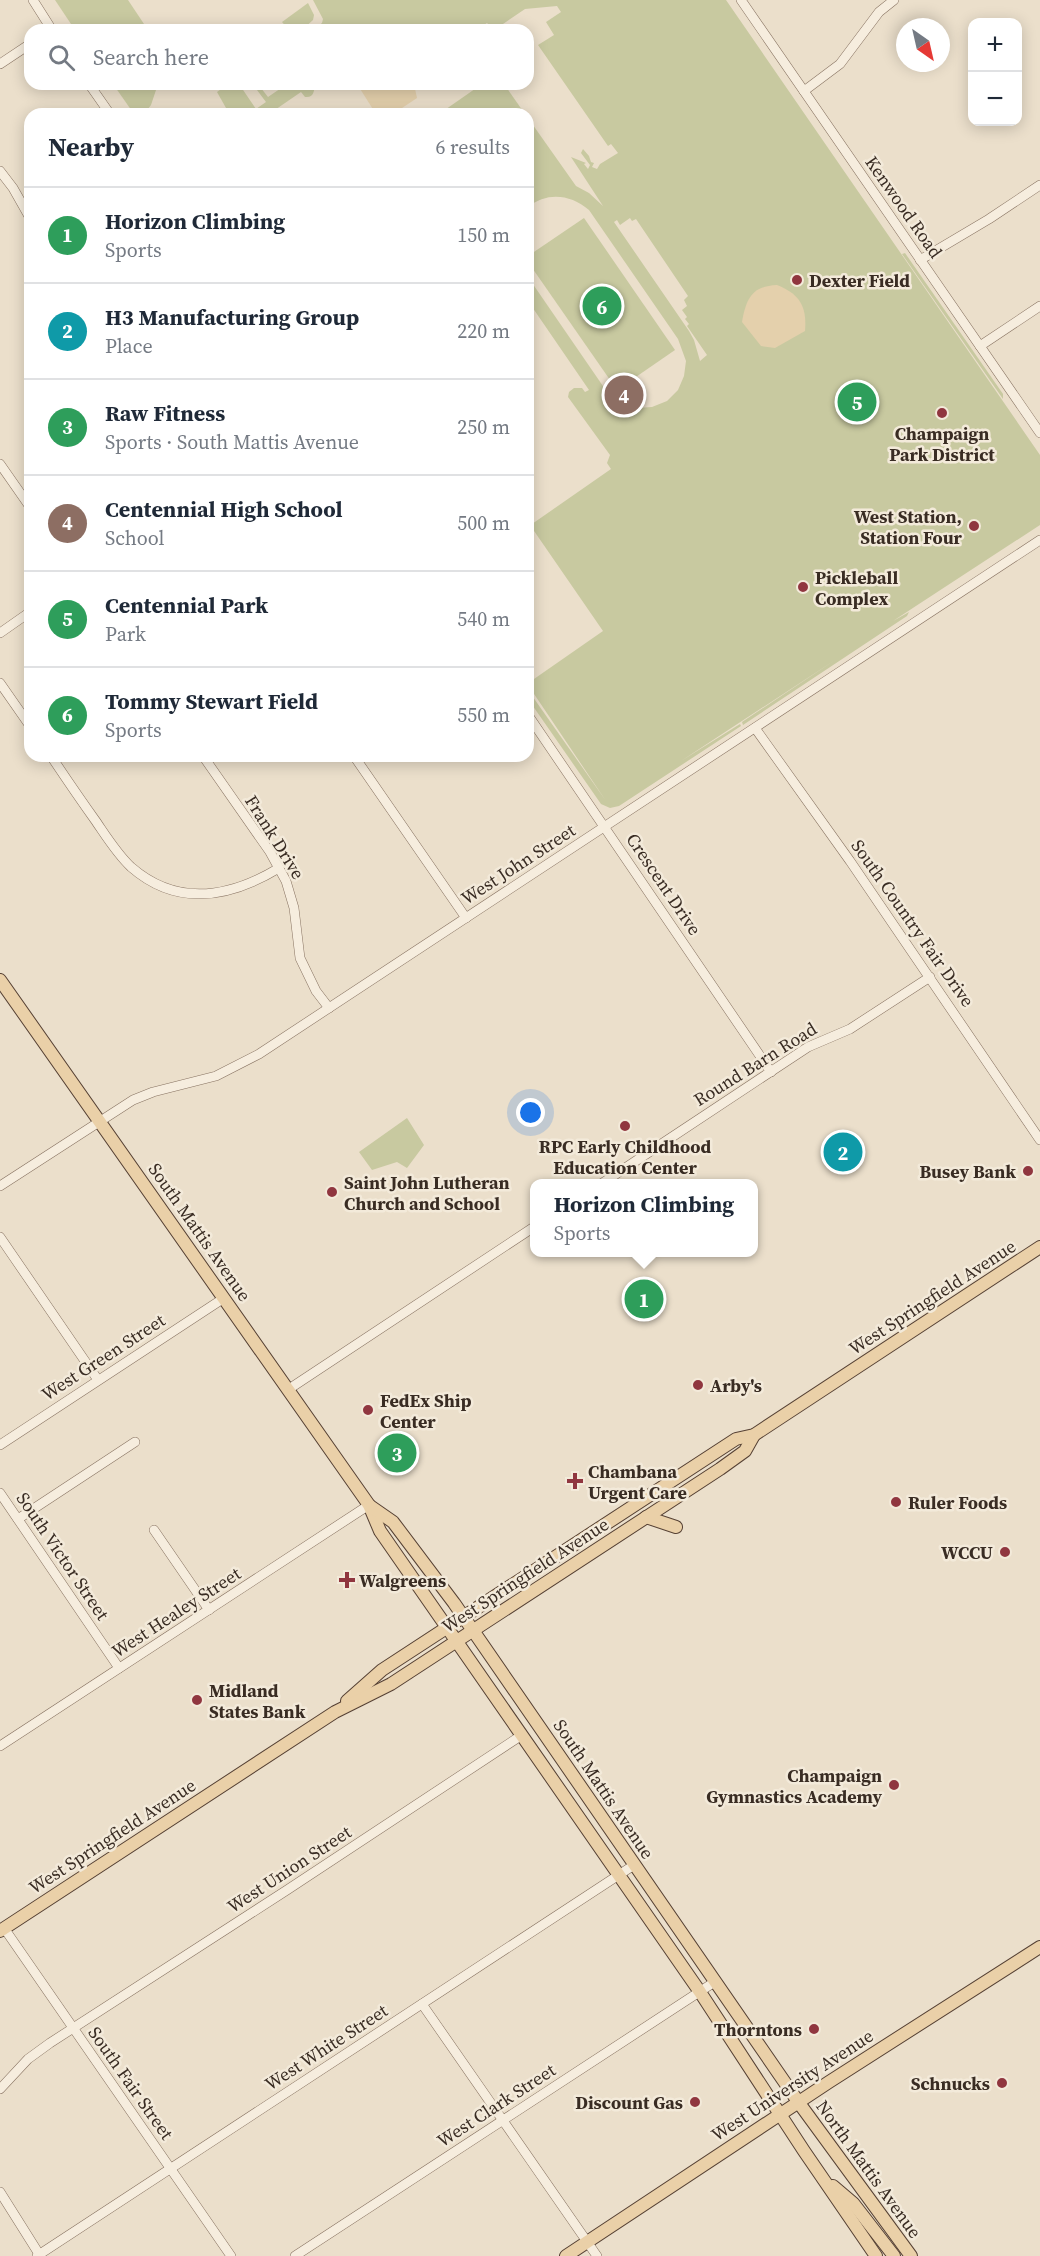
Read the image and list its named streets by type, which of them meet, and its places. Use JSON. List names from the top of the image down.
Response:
{
  "streets": {
    "main road": [
      "South Mattis Avenue",
      "West Springfield Avenue",
      "West University Avenue",
      "North Mattis Avenue"
    ],
    "street": [
      "Kenwood Road",
      "Frank Drive",
      "West John Street",
      "Crescent Drive",
      "South Country Fair Drive",
      "Round Barn Road",
      "West Green Street",
      "South Victor Street",
      "West Healey Street",
      "West Union Street",
      "West White Street",
      "South Fair Street",
      "West Clark Street"
    ]
  },
  "crossings": [
    ["Frank Drive", "West John Street"],
    ["West John Street", "Crescent Drive"],
    ["West John Street", "South Country Fair Drive"],
    ["West John Street", "South Mattis Avenue"],
    ["Crescent Drive", "Round Barn Road"],
    ["South Country Fair Drive", "Round Barn Road"],
    ["South Mattis Avenue", "West Springfield Avenue"],
    ["South Mattis Avenue", "West Green Street"],
    ["South Mattis Avenue", "West Healey Street"],
    ["South Mattis Avenue", "West Union Street"],
    ["South Mattis Avenue", "West White Street"],
    ["South Mattis Avenue", "West University Avenue"],
    ["South Mattis Avenue", "West Clark Street"],
    ["South Mattis Avenue", "North Mattis Avenue"],
    ["West Springfield Avenue", "South Fair Street"],
    ["South Victor Street", "West Healey Street"],
    ["West Union Street", "South Fair Street"],
    ["West White Street", "South Fair Street"],
    ["West University Avenue", "North Mattis Avenue"]
  ],
  "places": {
    "other": [
      "Dexter Field",
      "Champaign Park District",
      "West Station, Station Four",
      "Pickleball Complex",
      "RPC Early Childhood Education Center",
      "Busey Bank",
      "Saint John Lutheran Church and School",
      "Arby's",
      "FedEx Ship Center",
      "Ruler Foods",
      "WCCU",
      "Midland States Bank",
      "Champaign Gymnastics Academy",
      "Thorntons",
      "Schnucks",
      "Discount Gas"
    ],
    "health": ["Chambana Urgent Care", "Walgreens"]
  },
  "north": "bottom right",
  "page": {
    "map_buttons": ["+", "−"],
    "search": "Search here",
    "heading": ["Nearby", "6 results"],
    "list": [
      {
        "mark": "1",
        "name": "Horizon Climbing",
        "note": "Sports",
        "value": "150 m"
      },
      {
        "mark": "2",
        "name": "H3 Manufacturing Group",
        "note": "Place",
        "value": "220 m"
      },
      {
        "mark": "3",
        "name": "Raw Fitness",
        "note": "Sports · South Mattis Avenue",
        "value": "250 m"
      },
      {
        "mark": "4",
        "name": "Centennial High School",
        "note": "School",
        "value": "500 m"
      },
      {
        "mark": "5",
        "name": "Centennial Park",
        "note": "Park",
        "value": "540 m"
      },
      {
        "mark": "6",
        "name": "Tommy Stewart Field",
        "note": "Sports",
        "value": "550 m"
      }
    ],
    "pins": [
      "6",
      "4",
      "5",
      "2",
      "1",
      "3"
    ],
    "popup": ["Horizon Climbing", "Sports"]
  }
}
